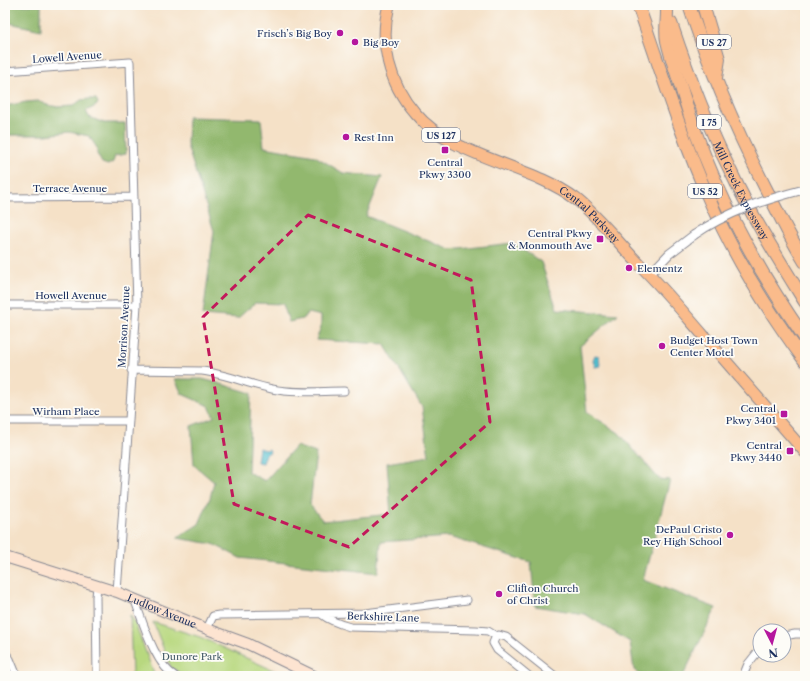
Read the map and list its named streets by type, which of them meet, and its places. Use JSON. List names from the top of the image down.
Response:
{
  "streets": {
    "highway": [
      "US 27",
      "I 75",
      "Mill Creek Expressway",
      "US 52"
    ],
    "main road": ["US 127", "Central Parkway", "Ludlow Avenue"],
    "street": [
      "Lowell Avenue",
      "Terrace Avenue",
      "Howell Avenue",
      "Morrison Avenue",
      "Wirham Place",
      "Berkshire Lane"
    ]
  },
  "crossings": [
    ["US 27", "I 75"],
    ["Lowell Avenue", "Morrison Avenue"],
    ["Terrace Avenue", "Morrison Avenue"],
    ["Howell Avenue", "Morrison Avenue"],
    ["Morrison Avenue", "Wirham Place"],
    ["Morrison Avenue", "Ludlow Avenue"]
  ],
  "parks": ["Dunore Park"],
  "places": {
    "other": [
      "Frisch’s Big Boy",
      "Big Boy",
      "Rest Inn",
      "Elementz",
      "Budget Host Town Center Motel",
      "DePaul Cristo Rey High School",
      "Clifton Church of Christ"
    ],
    "transit": [
      "Central Pkwy 3300",
      "Central Pkwy & Monmouth Ave",
      "Central Pkwy 3401",
      "Central Pkwy 3440"
    ]
  },
  "north": "bottom"
}
